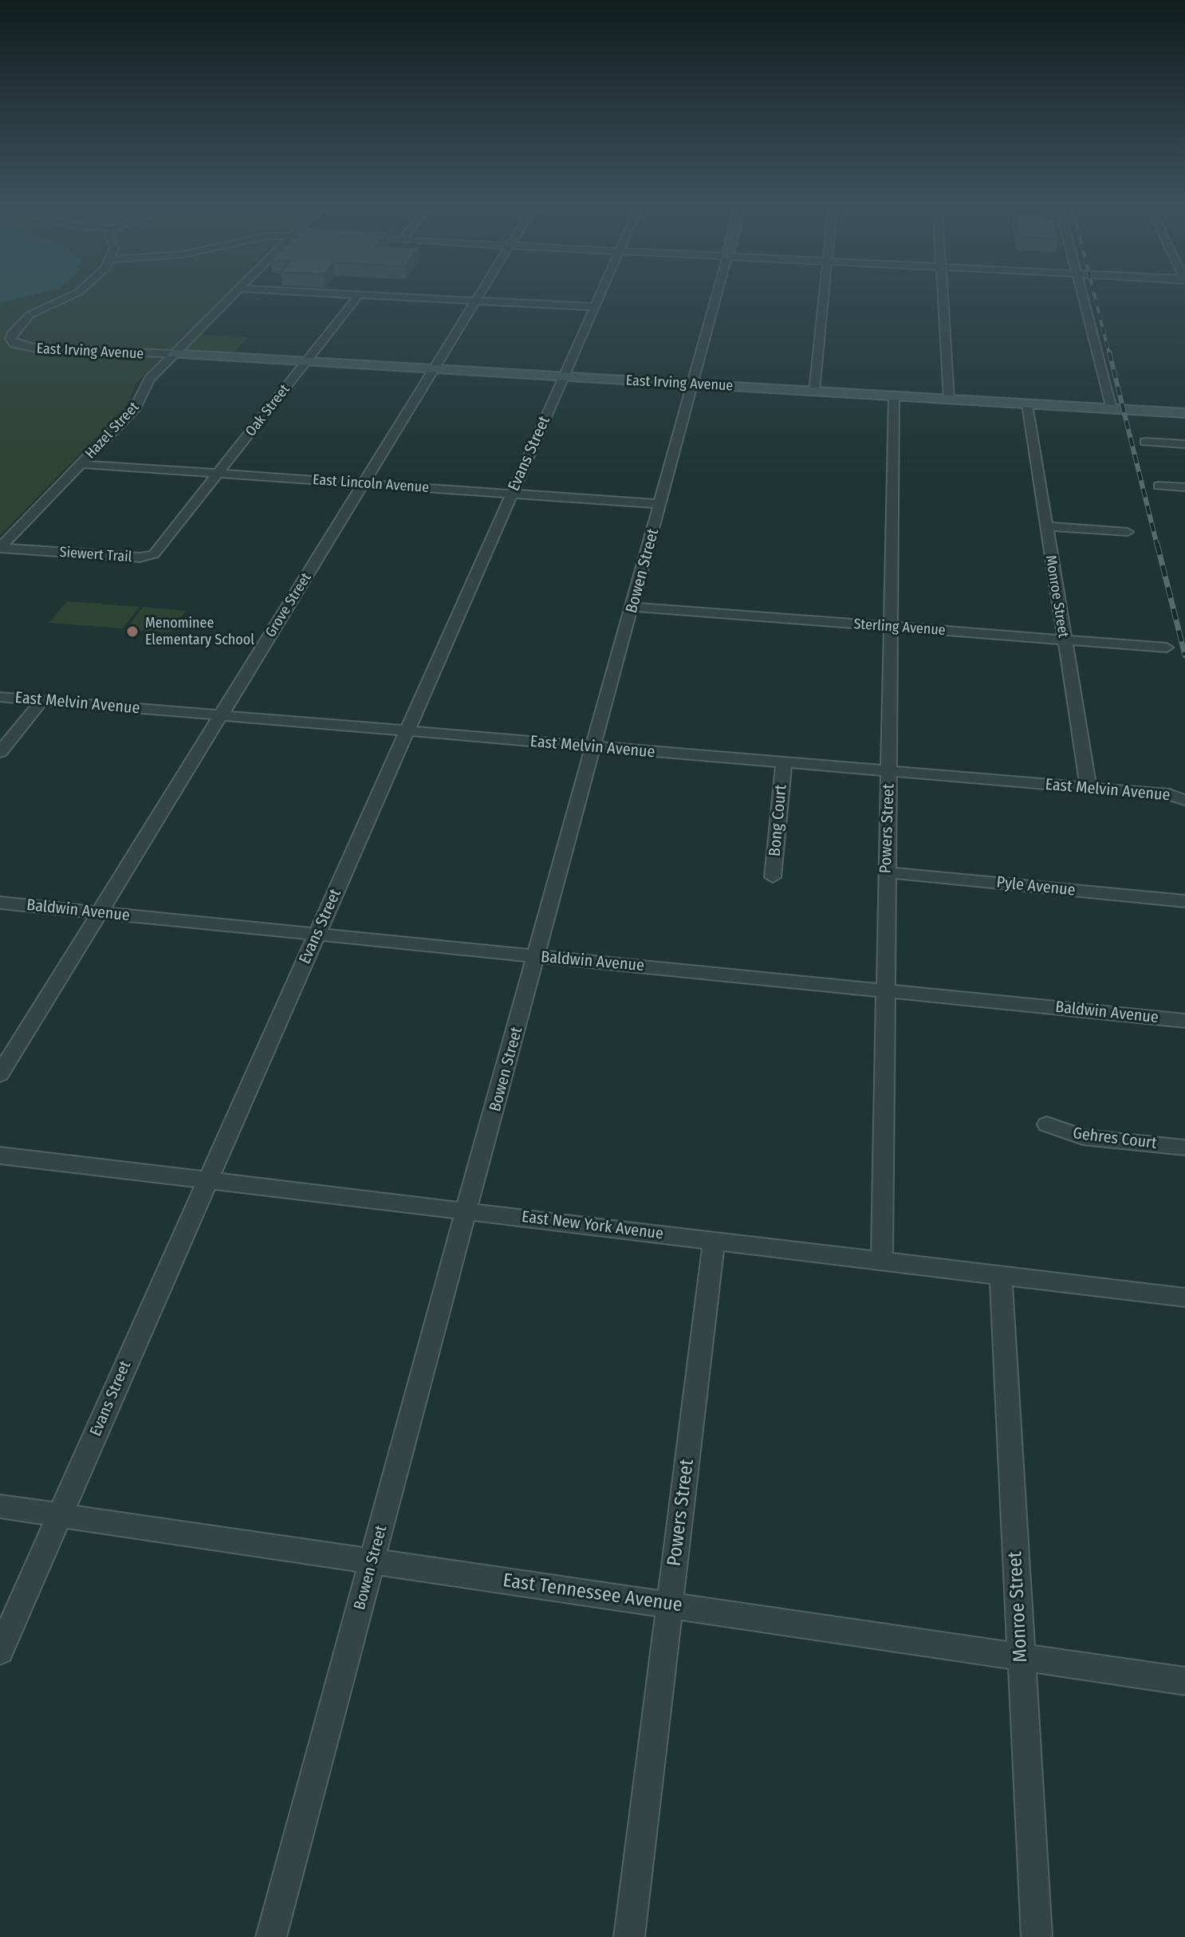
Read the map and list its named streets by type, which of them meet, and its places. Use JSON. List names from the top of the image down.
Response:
{
  "streets": {
    "street": [
      "East Irving Avenue",
      "Oak Street",
      "Hazel Street",
      "Evans Street",
      "East Lincoln Avenue",
      "Siewert Trail",
      "Bowen Street",
      "Monroe Street",
      "Grove Street",
      "Sterling Avenue",
      "East Melvin Avenue",
      "Bong Court",
      "Powers Street",
      "Pyle Avenue",
      "Baldwin Avenue",
      "Gehres Court",
      "East New York Avenue",
      "East Tennessee Avenue"
    ]
  },
  "crossings": [
    ["East Irving Avenue", "Oak Street"],
    ["East Irving Avenue", "Hazel Street"],
    ["East Irving Avenue", "Evans Street"],
    ["East Irving Avenue", "Bowen Street"],
    ["East Irving Avenue", "Monroe Street"],
    ["East Irving Avenue", "Grove Street"],
    ["East Irving Avenue", "Powers Street"],
    ["Oak Street", "East Lincoln Avenue"],
    ["Oak Street", "Siewert Trail"],
    ["Hazel Street", "East Lincoln Avenue"],
    ["Hazel Street", "Siewert Trail"],
    ["Evans Street", "East Lincoln Avenue"],
    ["Evans Street", "East Melvin Avenue"],
    ["Evans Street", "Baldwin Avenue"],
    ["Evans Street", "East New York Avenue"],
    ["Evans Street", "East Tennessee Avenue"],
    ["East Lincoln Avenue", "Bowen Street"],
    ["East Lincoln Avenue", "Grove Street"],
    ["Bowen Street", "Sterling Avenue"],
    ["Bowen Street", "East Melvin Avenue"],
    ["Bowen Street", "Baldwin Avenue"],
    ["Bowen Street", "East New York Avenue"],
    ["Bowen Street", "East Tennessee Avenue"],
    ["Monroe Street", "Sterling Avenue"],
    ["Monroe Street", "East Melvin Avenue"],
    ["Monroe Street", "East New York Avenue"],
    ["Monroe Street", "East Tennessee Avenue"],
    ["Grove Street", "East Melvin Avenue"],
    ["Grove Street", "Baldwin Avenue"],
    ["Sterling Avenue", "Powers Street"],
    ["East Melvin Avenue", "Bong Court"],
    ["East Melvin Avenue", "Powers Street"],
    ["Powers Street", "Pyle Avenue"],
    ["Powers Street", "Baldwin Avenue"],
    ["Powers Street", "East New York Avenue"],
    ["Powers Street", "East Tennessee Avenue"]
  ],
  "places": ["Menominee Elementary School"]
}
